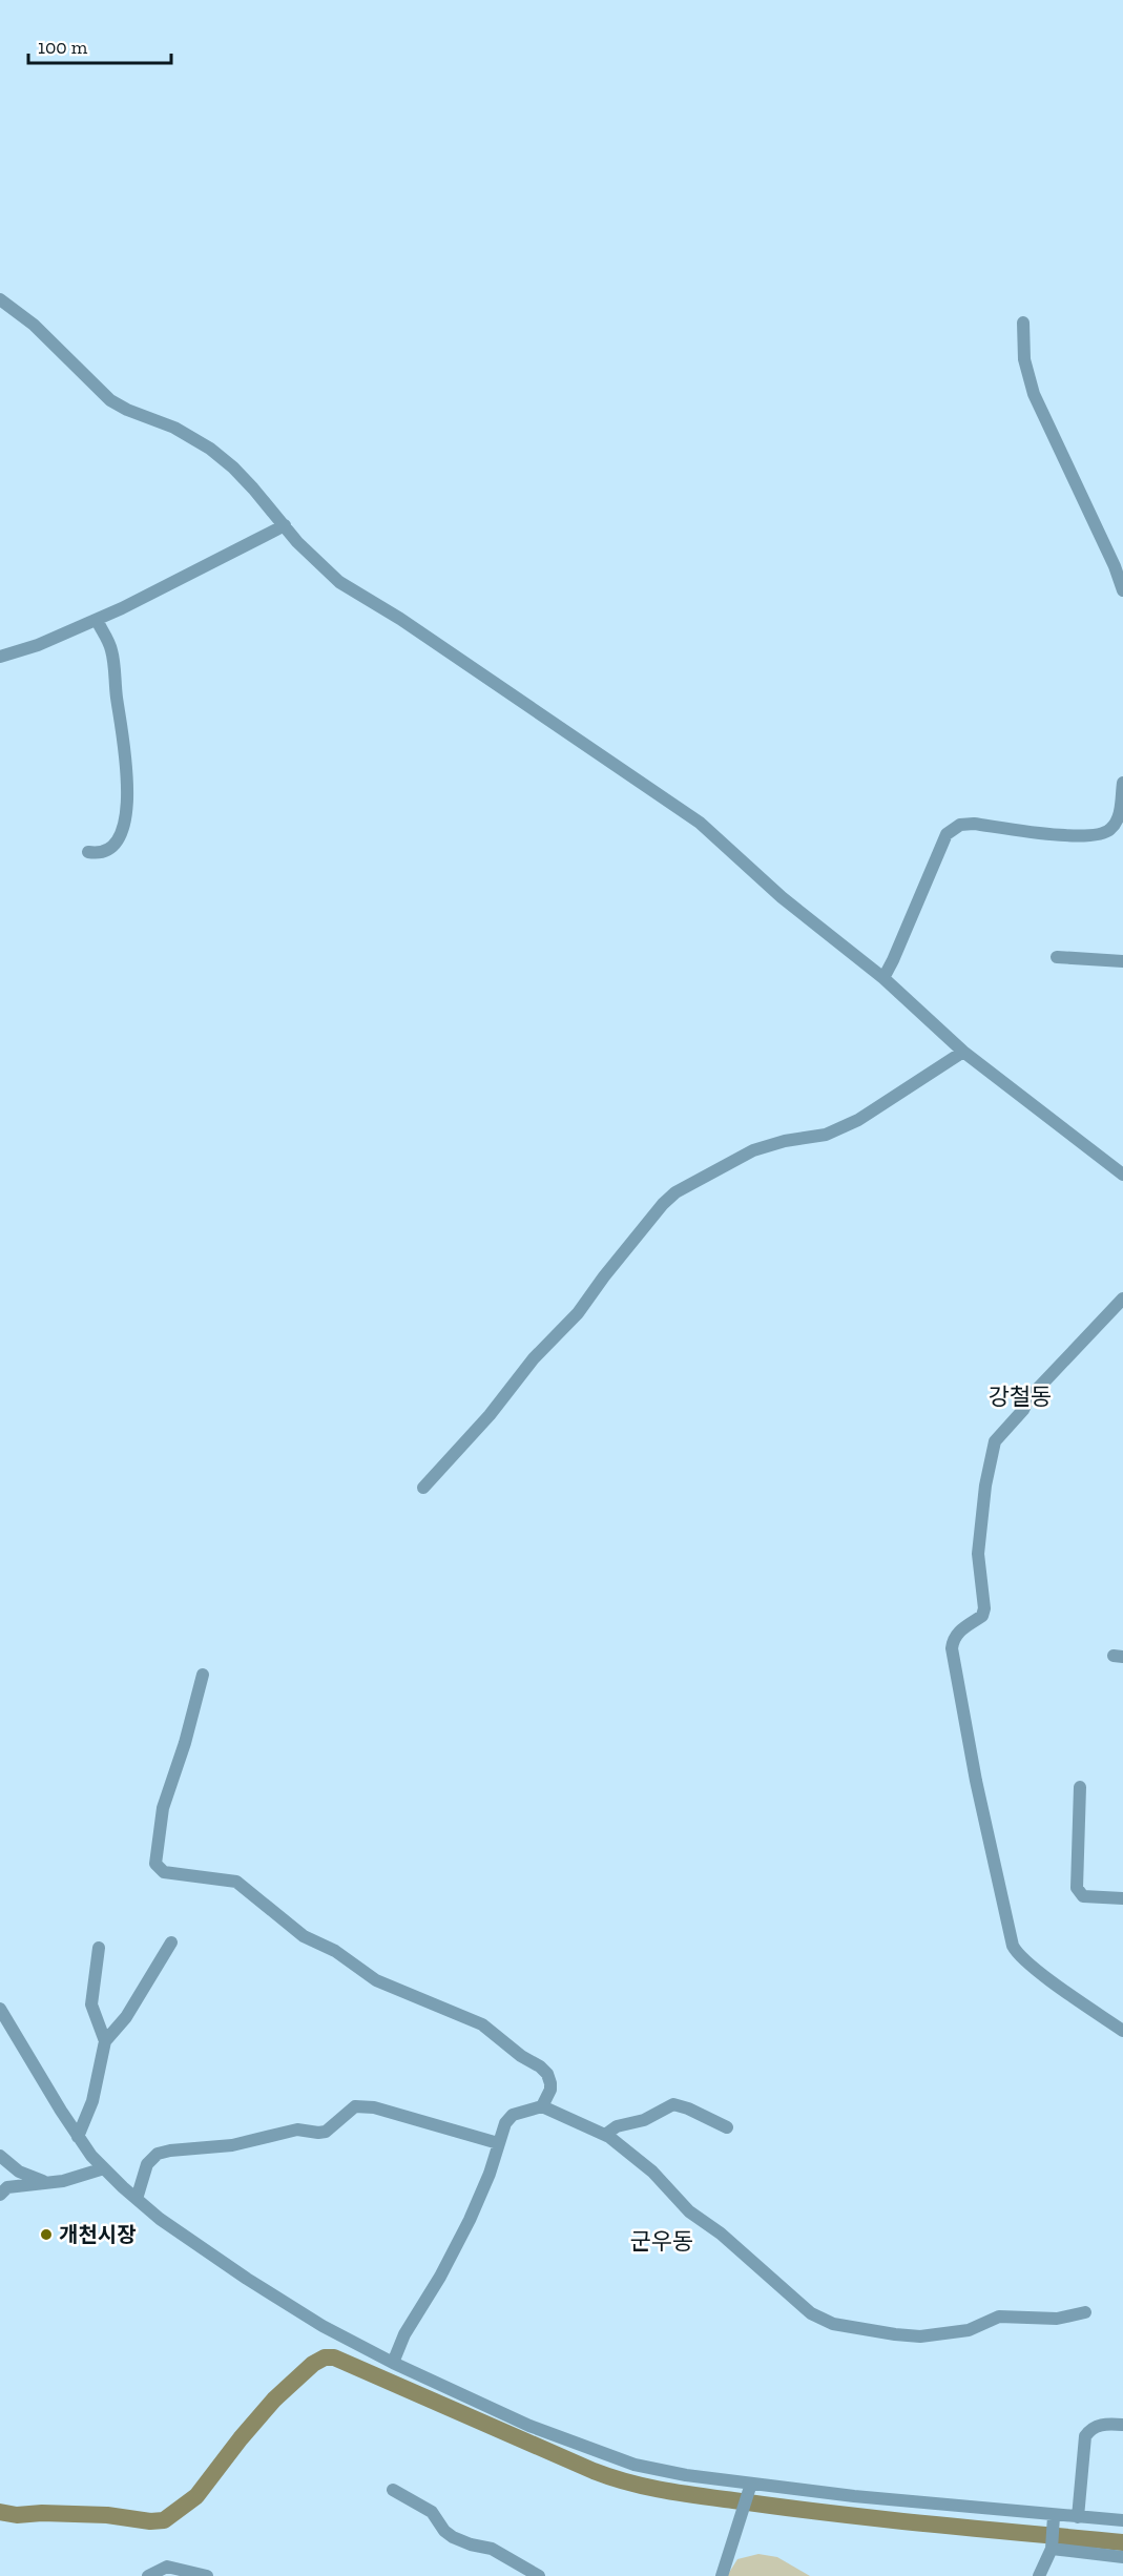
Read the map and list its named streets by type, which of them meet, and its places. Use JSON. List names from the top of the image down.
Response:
{
  "districts": ["강철동", "군우동"],
  "places": ["개천시장"],
  "scale_bar": "100 m"
}
